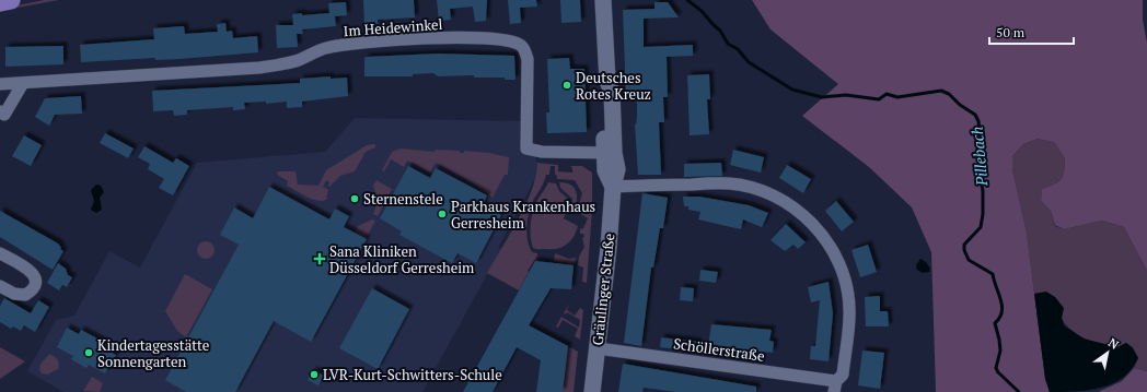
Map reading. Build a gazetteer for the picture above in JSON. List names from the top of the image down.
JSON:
{
  "streets": {
    "main road": ["Gräulinger Straße"],
    "street": ["Im Heidewinkel", "Schöllerstraße"]
  },
  "crossings": [
    ["Im Heidewinkel", "Gräulinger Straße"],
    ["Gräulinger Straße", "Schöllerstraße"]
  ],
  "water": ["Pillebach"],
  "places": {
    "other": [
      "Deutsches Rotes Kreuz",
      "Sternenstele",
      "Parkhaus Krankenhaus Gerresheim",
      "Kindertagesstätte Sonnengarten",
      "LVR-Kurt-Schwitters-Schule"
    ],
    "health": ["Sana Kliniken Düsseldorf Gerresheim"]
  },
  "scale_bar": "50 m",
  "north": "top right"
}
